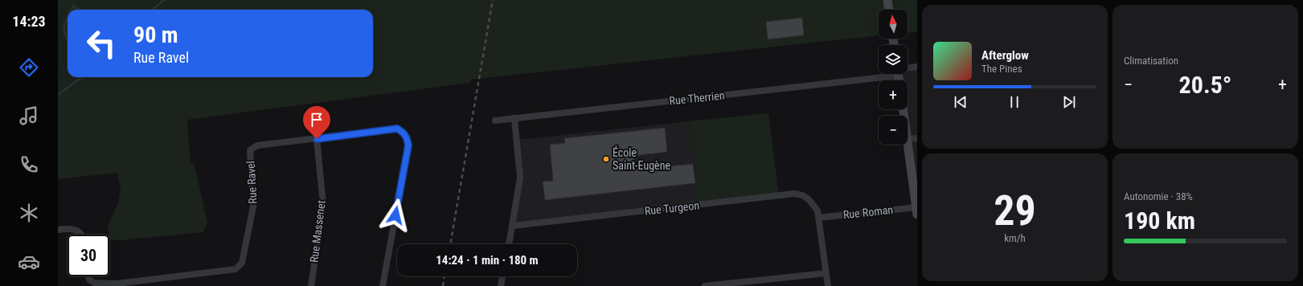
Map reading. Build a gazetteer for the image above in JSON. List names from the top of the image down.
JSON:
{
  "streets": {
    "street": [
      "Rue Therrien",
      "Rue Ravel",
      "Rue Turgeon",
      "Rue Roman",
      "Rue Massenet"
    ]
  },
  "crossings": [
    ["Rue Ravel", "Rue Massenet"],
    ["Rue Turgeon", "Rue Roman"]
  ],
  "places": ["École Saint-Eugène"],
  "north": "top",
  "page": {
    "tabs": "14:23",
    "tile": [
      "Climatisation",
      ["29", "km/h"],
      ["Autonomie · 38%", "190 km"]
    ],
    "map_buttons": ["+", "−"],
    "turn": ["90 m", "Rue Ravel"],
    "song": ["Afterglow", "The Pines"],
    "heat": ["−", "20.5°", "+"],
    "limit": "30",
    "trip": "14:24 · 1 min · 180 m"
  }
}
